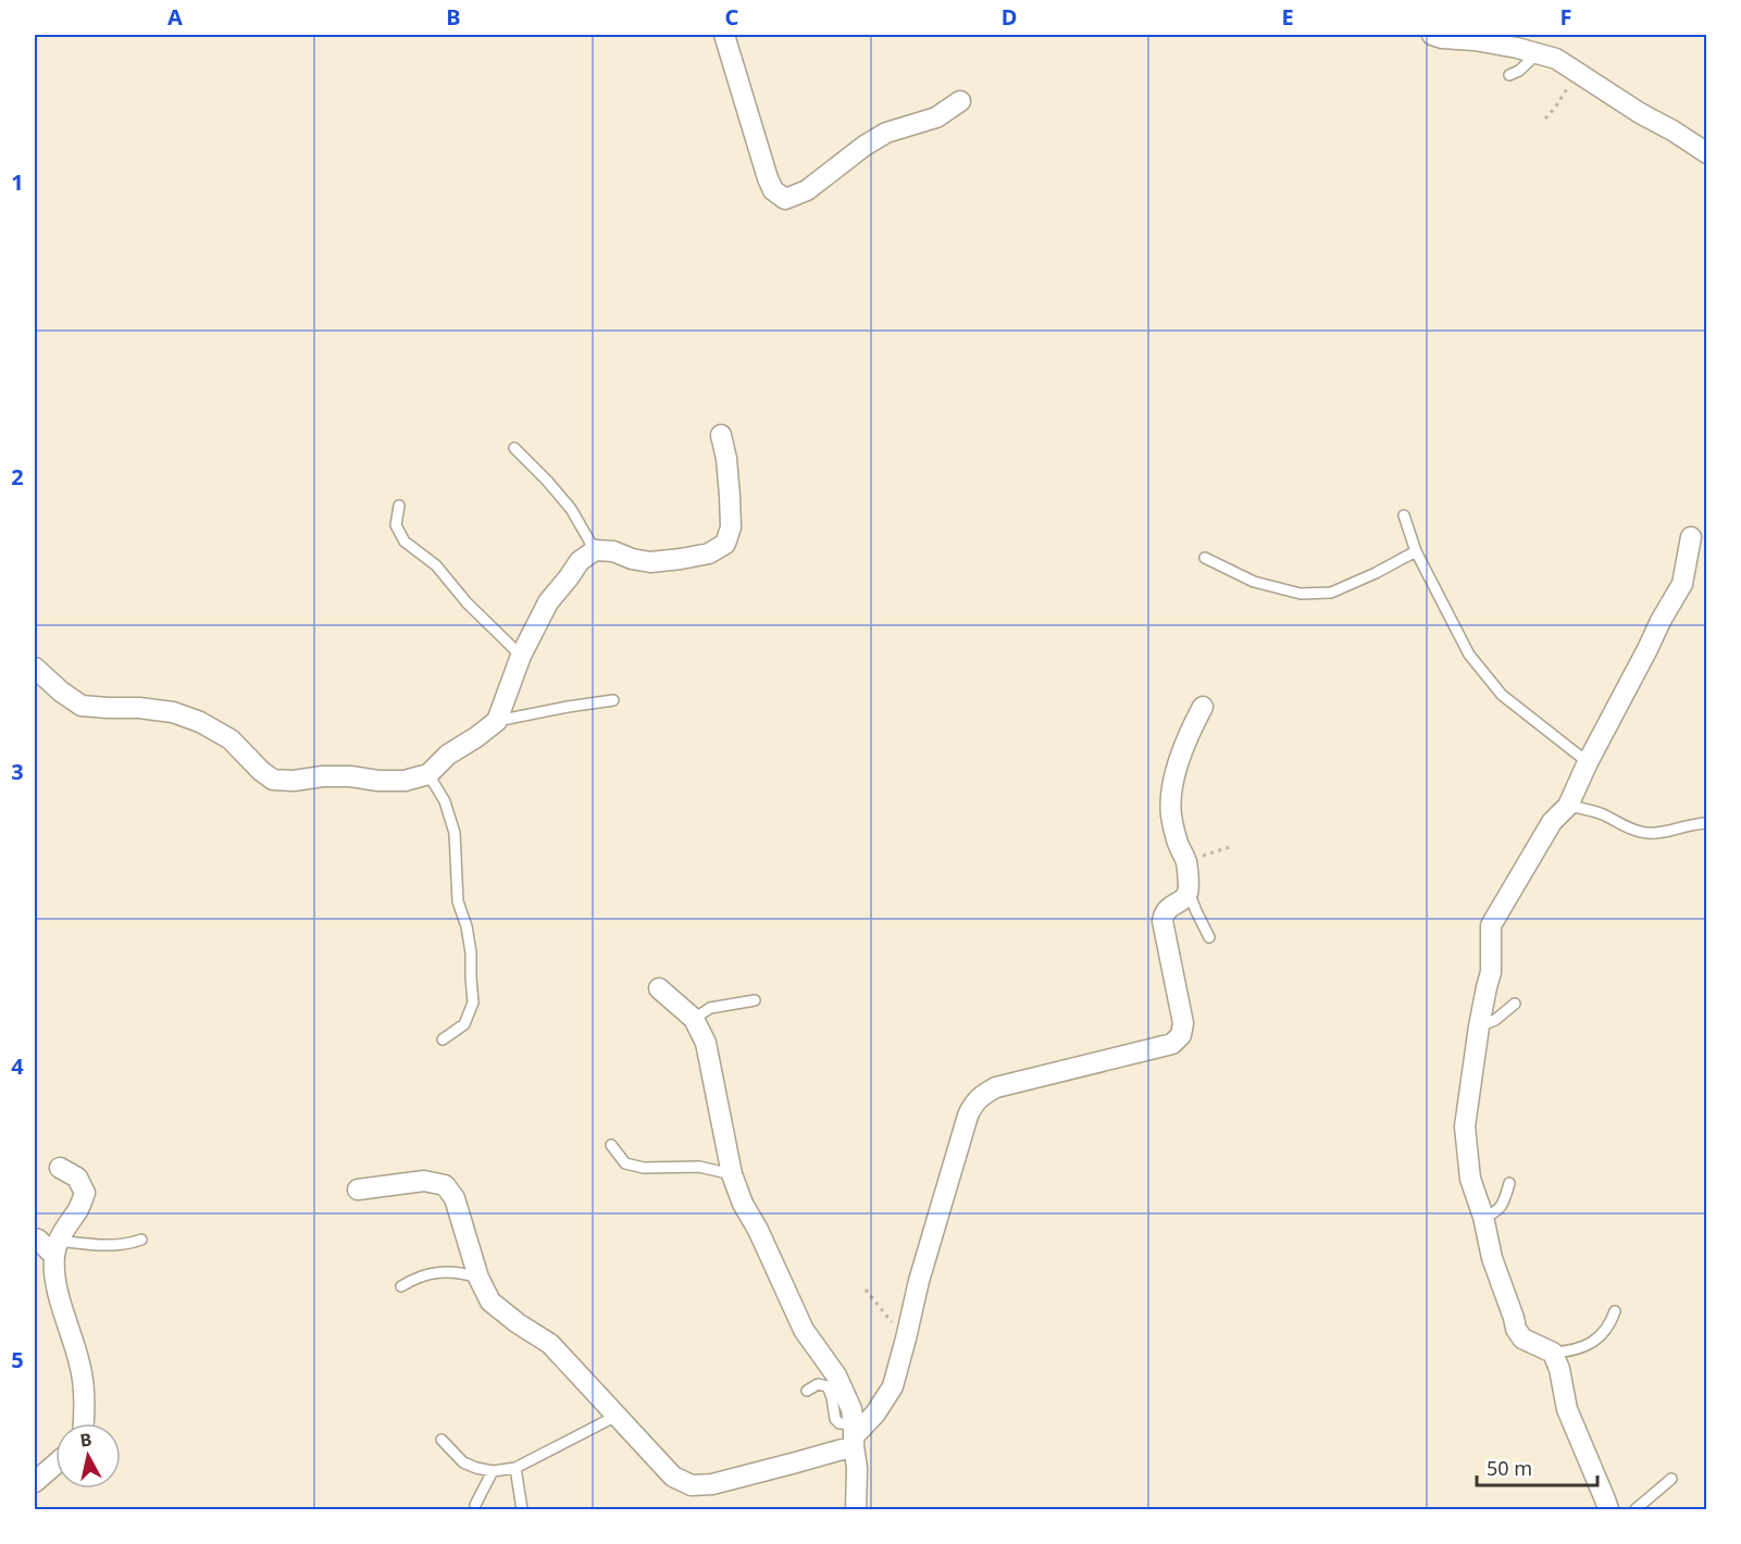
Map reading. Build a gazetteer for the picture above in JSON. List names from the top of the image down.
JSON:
{
  "scale_bar": "50 m",
  "north": "top",
  "grid": {
    "columns": [
      "A",
      "B",
      "C",
      "D",
      "E",
      "F"
    ],
    "rows": [
      "1",
      "2",
      "3",
      "4",
      "5"
    ]
  }
}
